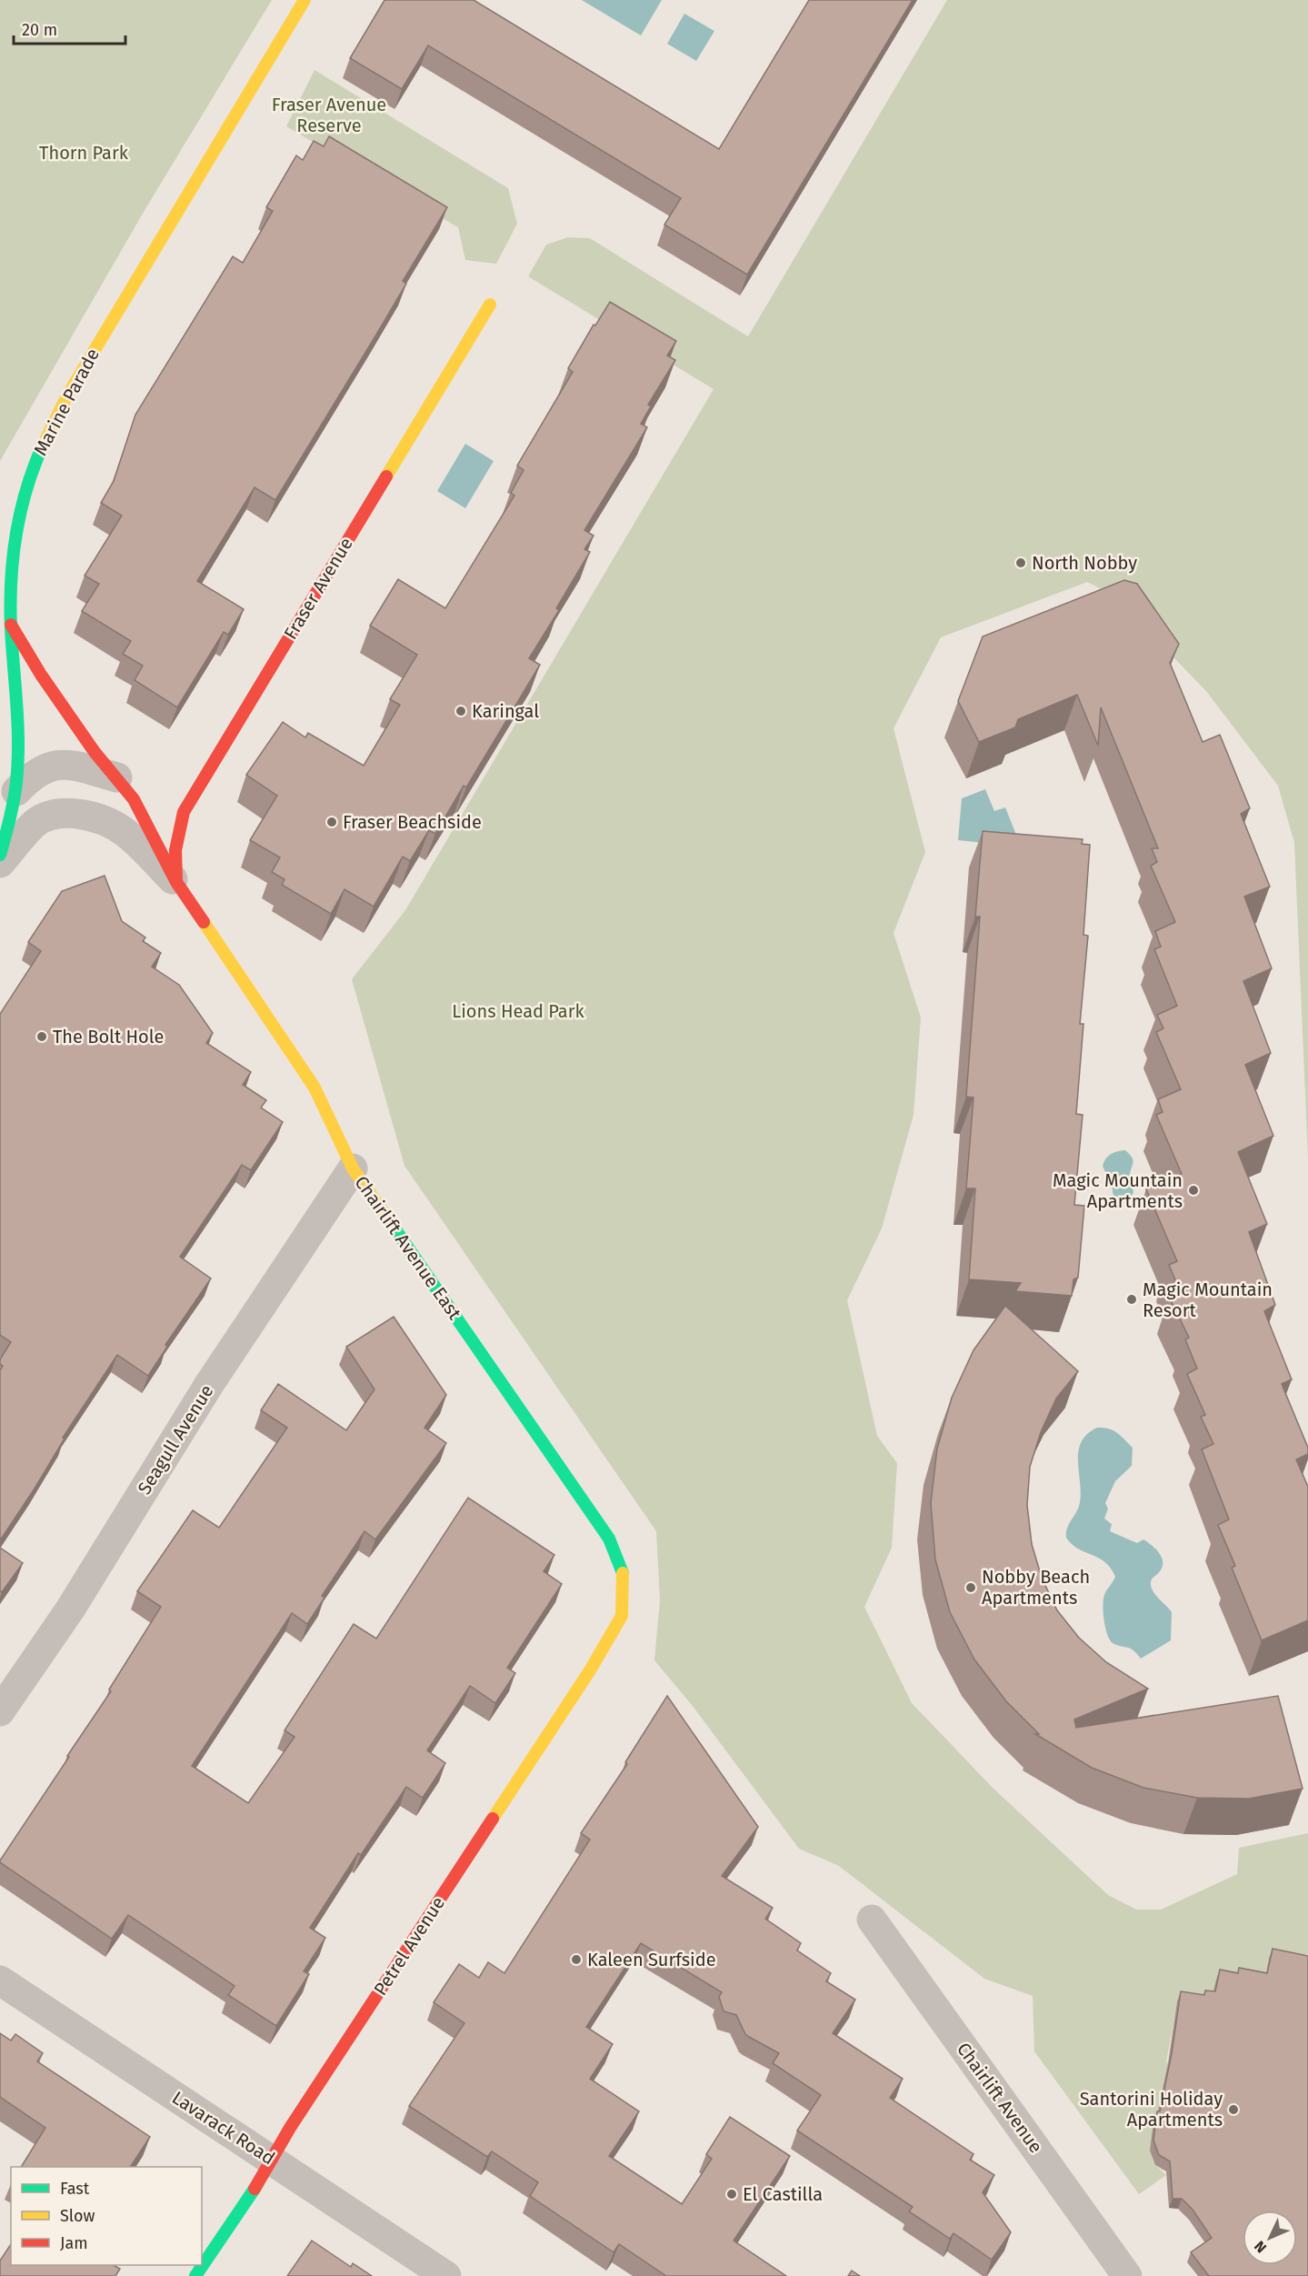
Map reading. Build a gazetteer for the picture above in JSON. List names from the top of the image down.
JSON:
{
  "streets": {
    "street": [
      "Marine Parade",
      "Fraser Avenue",
      "Chairlift Avenue East",
      "Seagull Avenue",
      "Petrel Avenue",
      "Chairlift Avenue",
      "Lavarack Road"
    ]
  },
  "crossings": [
    ["Marine Parade", "Chairlift Avenue East"],
    ["Fraser Avenue", "Chairlift Avenue East"],
    ["Chairlift Avenue East", "Seagull Avenue"],
    ["Chairlift Avenue East", "Petrel Avenue"],
    ["Petrel Avenue", "Lavarack Road"]
  ],
  "parks": ["Fraser Avenue Reserve", "Thorn Park", "Lions Head Park"],
  "places": [
    "North Nobby",
    "Karingal",
    "Fraser Beachside",
    "The Bolt Hole",
    "Magic Mountain Apartments",
    "Magic Mountain Resort",
    "Nobby Beach Apartments",
    "Kaleen Surfside",
    "Santorini Holiday Apartments",
    "El Castilla"
  ],
  "legend": ["Fast", "Slow", "Jam"],
  "scale_bar": "20 m",
  "north": "bottom left"
}
